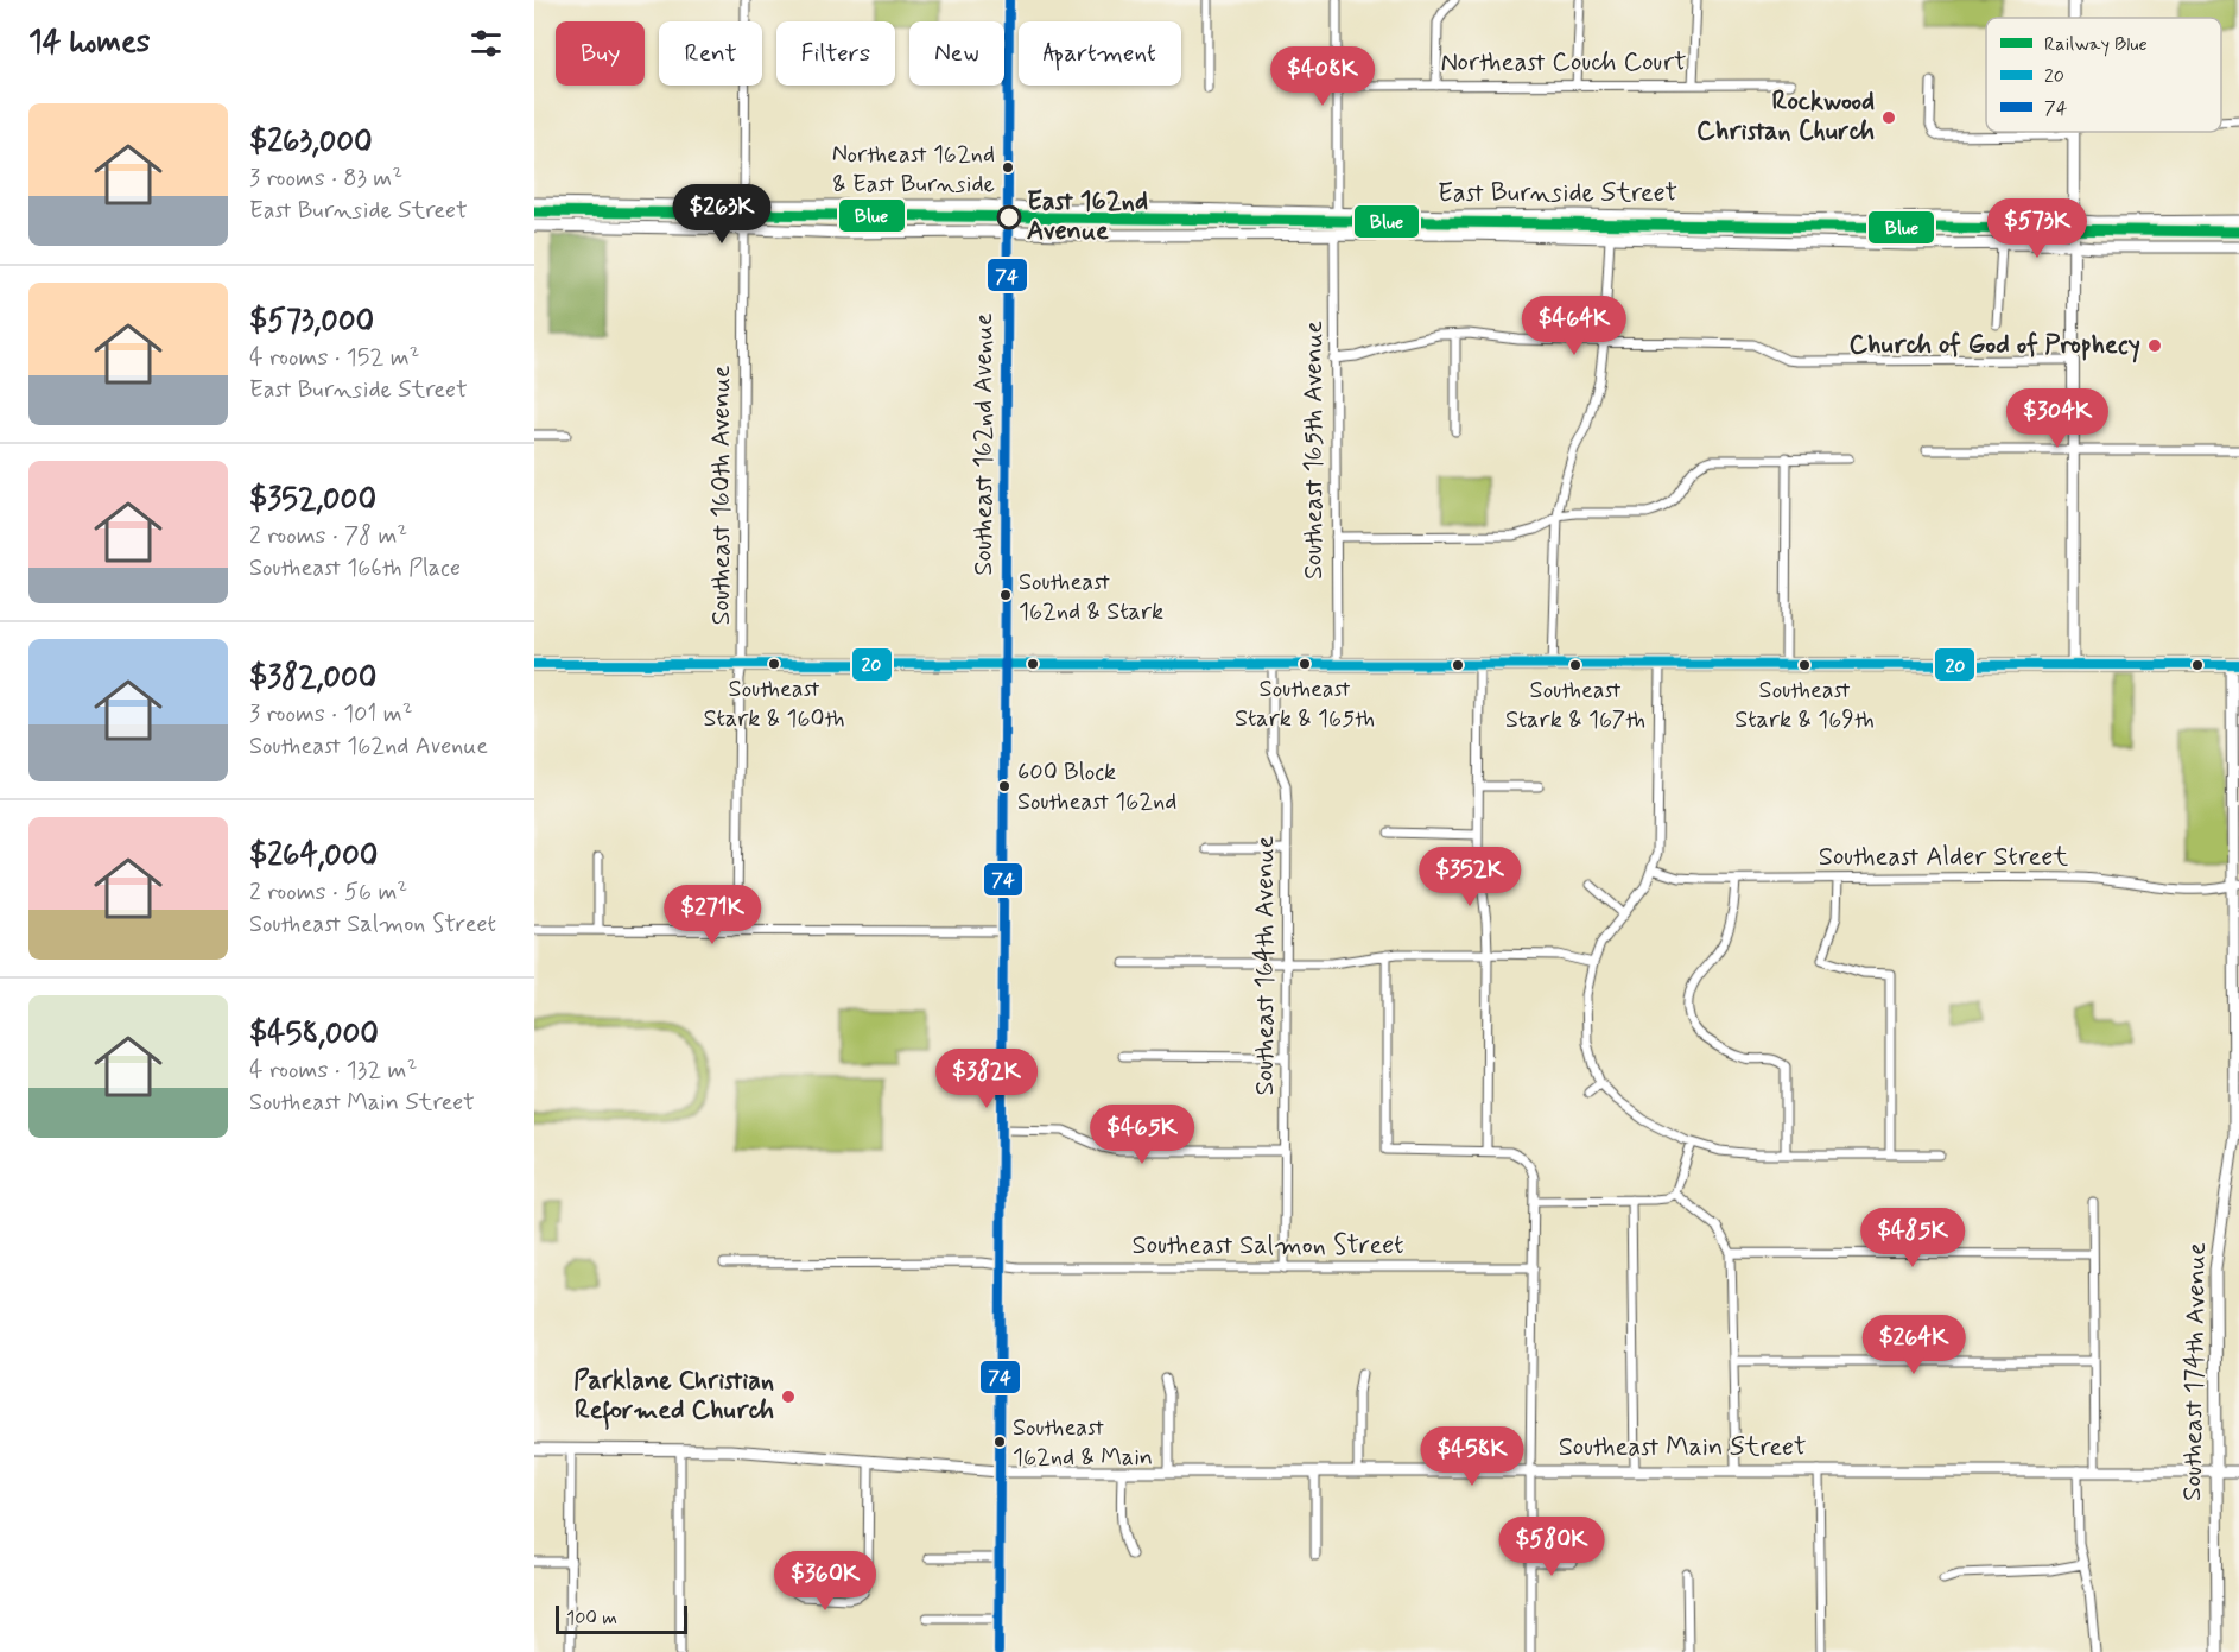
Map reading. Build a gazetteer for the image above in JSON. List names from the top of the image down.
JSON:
{
  "streets": {
    "street": [
      "Northeast Couch Court",
      "East Burnside Street",
      "Southeast 162nd Avenue",
      "Southeast 165th Avenue",
      "Southeast 160th Avenue",
      "Southeast Alder Street",
      "Southeast 164th Avenue",
      "Southeast Salmon Street",
      "Southeast 174th Avenue",
      "Southeast Main Street"
    ]
  },
  "crossings": [
    ["East Burnside Street", "Southeast 162nd Avenue"],
    ["East Burnside Street", "Southeast 165th Avenue"],
    ["East Burnside Street", "Southeast 160th Avenue"],
    ["Southeast 162nd Avenue", "Southeast Salmon Street"],
    ["Southeast 162nd Avenue", "Southeast Main Street"],
    ["Southeast Alder Street", "Southeast 174th Avenue"],
    ["Southeast 164th Avenue", "Southeast Salmon Street"],
    ["Southeast 174th Avenue", "Southeast Main Street"]
  ],
  "places": [
    "Rockwood Christan Church",
    "Northeast 162nd & East Burnside",
    "East 162nd Avenue",
    "Church of God of Prophecy",
    "Southeast 162nd & Stark",
    "Southeast Stark & 160th",
    "Southeast Stark & 165th",
    "Southeast Stark & 167th",
    "Southeast Stark & 169th",
    "600 Block Southeast 162nd",
    "Parklane Christian Reformed Church",
    "Southeast 162nd & Main"
  ],
  "lines": ["transit line 74", "rail line Blue", "transit line 20"],
  "legend": ["Railway Blue", "20", "74"],
  "scale_bar": "100 m",
  "page": {
    "heading": "14 homes",
    "chip": [
      "Buy",
      "Rent",
      "Filters",
      "New",
      "Apartment"
    ],
    "price": [
      "$408K",
      "$263K",
      "$573K",
      "$464K",
      "$304K",
      "$352K",
      "$271K",
      "$382K",
      "$465K",
      "$485K",
      "$264K",
      "$458K",
      "$580K",
      "$360K"
    ],
    "list": [
      {
        "name": "$263,000",
        "note": "3 rooms · 83 m² · East Burnside Street"
      },
      {
        "name": "$573,000",
        "note": "4 rooms · 152 m² · East Burnside Street"
      },
      {
        "name": "$352,000",
        "note": "2 rooms · 78 m² · Southeast 166th Place"
      },
      {
        "name": "$382,000",
        "note": "3 rooms · 101 m² · Southeast 162nd Avenue"
      },
      {
        "name": "$264,000",
        "note": "2 rooms · 56 m² · Southeast Salmon Street"
      },
      {
        "name": "$458,000",
        "note": "4 rooms · 132 m² · Southeast Main Street"
      }
    ],
    "scale": "100 m"
  }
}
